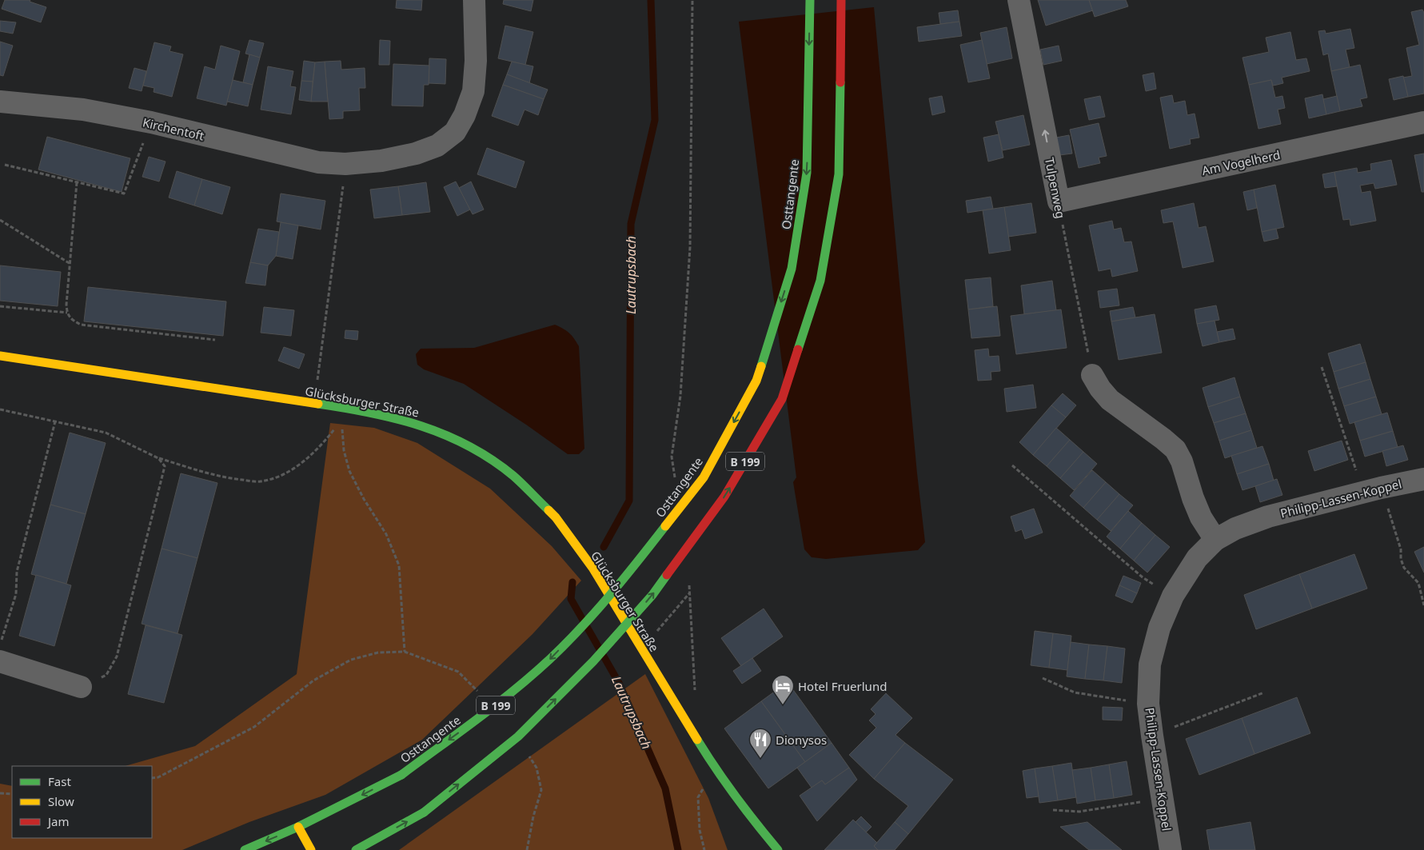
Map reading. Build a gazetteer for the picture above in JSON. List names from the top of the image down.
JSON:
{
  "streets": {
    "main road": ["Osttangente", "Glücksburger Straße", "B 199"],
    "street": [
      "Kirchentoft",
      "Am Vogelherd",
      "Tulpenweg",
      "Philipp-Lassen-Koppel"
    ]
  },
  "crossings": [
    ["Am Vogelherd", "Tulpenweg"],
    ["Osttangente", "B 199"]
  ],
  "one_way": ["Tulpenweg"],
  "water": ["Lautrupsbach"],
  "places": {
    "hotel": ["Hotel Fruerlund"],
    "restaurant": ["Dionysos"]
  },
  "legend": ["Fast", "Slow", "Jam"]
}
